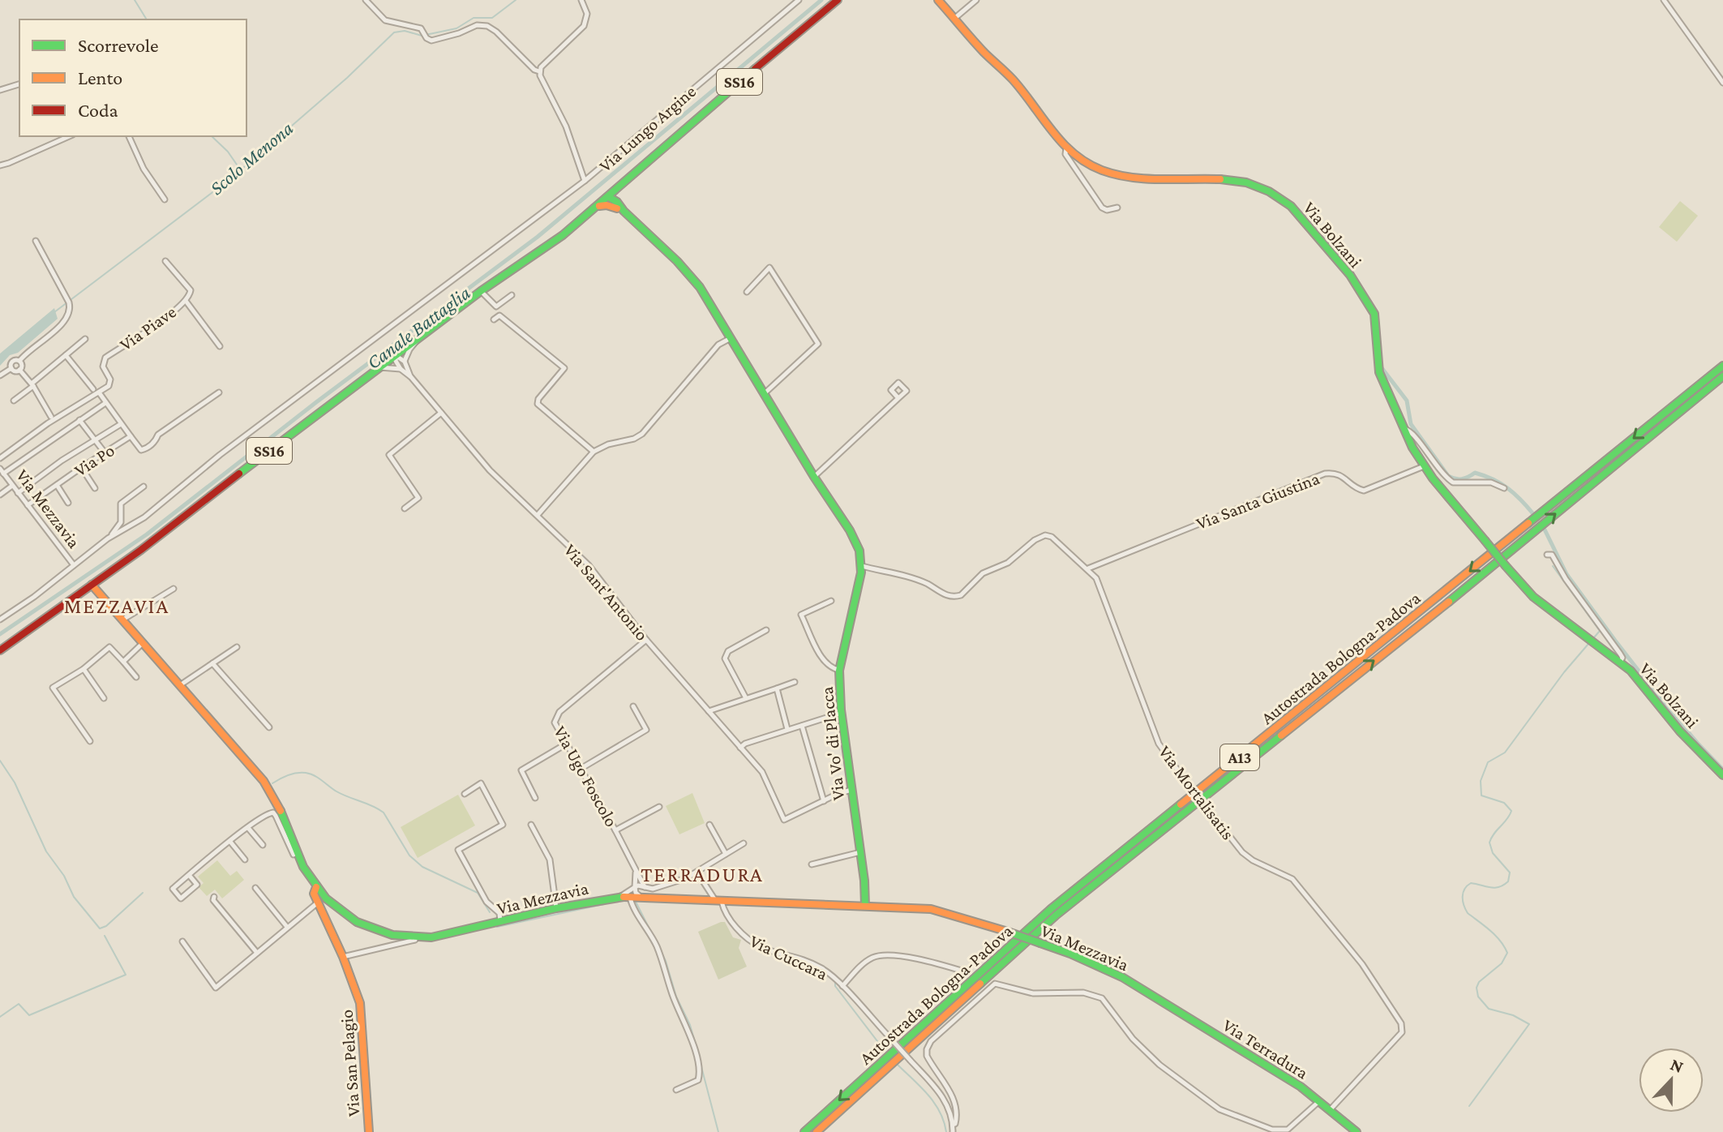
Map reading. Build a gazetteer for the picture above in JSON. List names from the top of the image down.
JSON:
{
  "streets": {
    "main road": [
      "SS16",
      "Via Bolzani",
      "Via Mezzavia",
      "Autostrada Bologna-Padova",
      "Via Vo' di Placca",
      "A13",
      "Via Terradura",
      "Via San Pelagio"
    ],
    "street": [
      "Via Lungo Argine",
      "Via Piave",
      "Via Po",
      "Via Santa Giustina",
      "Via Sant'Antonio",
      "Via Ugo Foscolo",
      "Via Mortalisatis",
      "Via Cuccara"
    ]
  },
  "crossings": [
    ["SS16", "Via Mezzavia"],
    ["SS16", "Via Vo' di Placca"],
    ["Via Lungo Argine", "Via Mezzavia"],
    ["Via Bolzani", "Via Santa Giustina"],
    ["Via Po", "Via Mezzavia"],
    ["Via Santa Giustina", "Via Mortalisatis"],
    ["Via Mezzavia", "Via Vo' di Placca"],
    ["Via Mezzavia", "Via Cuccara"],
    ["Via Mezzavia", "Via Terradura"],
    ["Via Mezzavia", "Via San Pelagio"],
    ["Via Sant'Antonio", "Via Ugo Foscolo"],
    ["Autostrada Bologna-Padova", "A13"],
    ["Via Vo' di Placca", "Via Mortalisatis"],
    ["Via Mortalisatis", "Via Terradura"]
  ],
  "districts": ["MEZZAVIA", "TERRADURA"],
  "water": ["Scolo Menona", "Canale Battaglia"],
  "legend": ["Scorrevole", "Lento", "Coda"],
  "north": "top"
}
